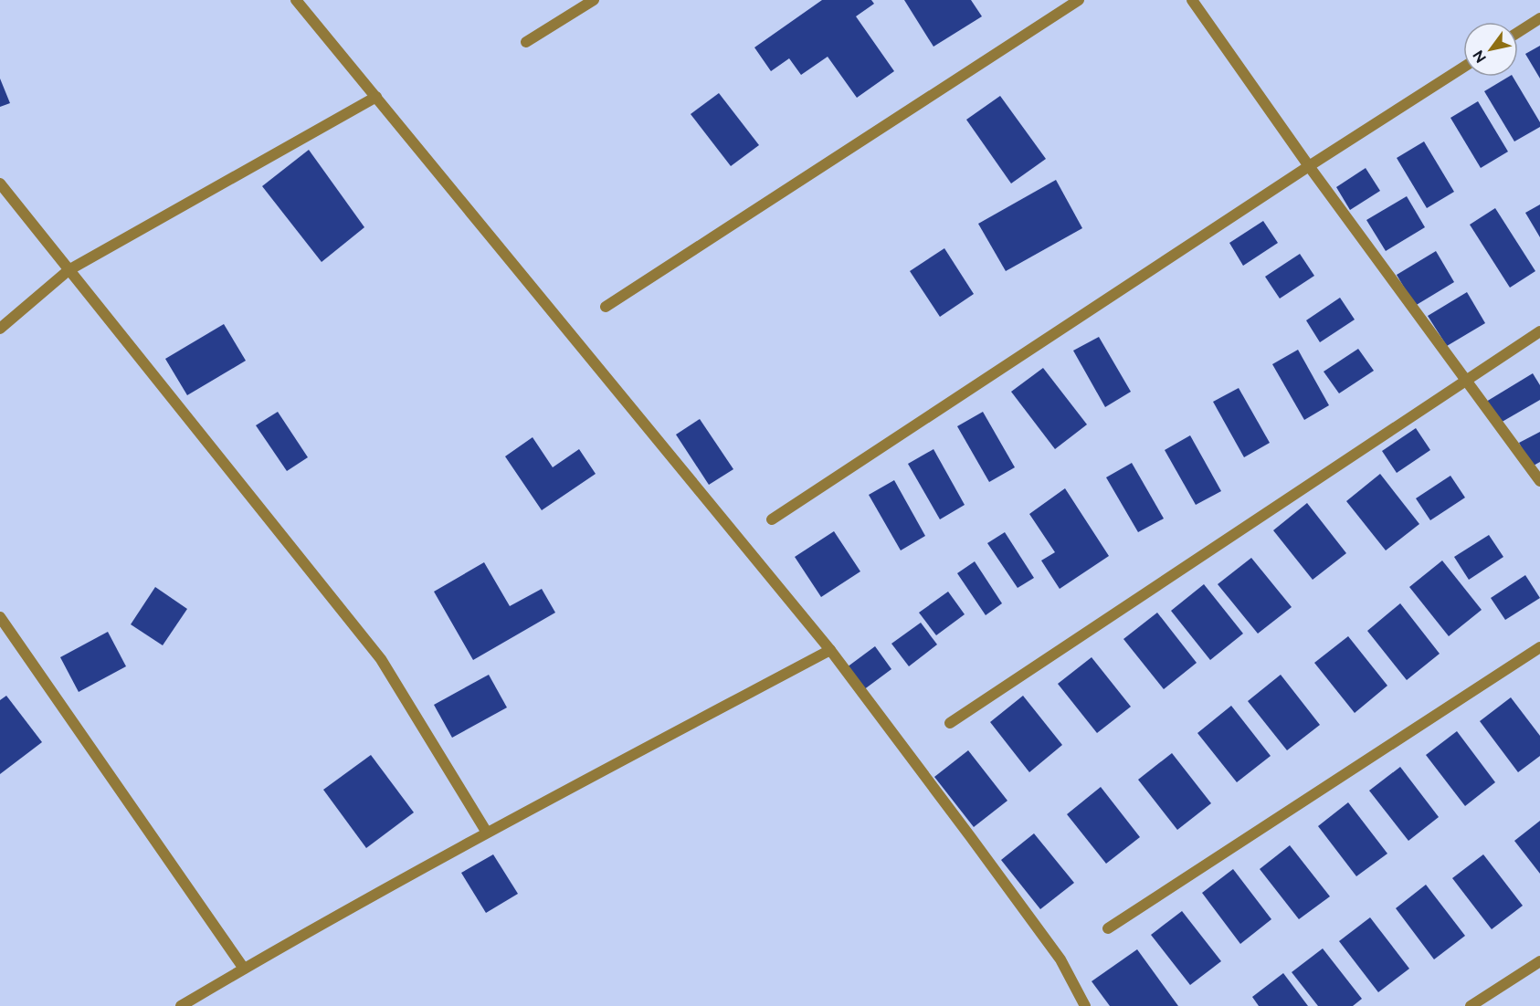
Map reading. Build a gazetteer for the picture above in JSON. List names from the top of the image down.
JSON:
{
  "north": "bottom left"
}
